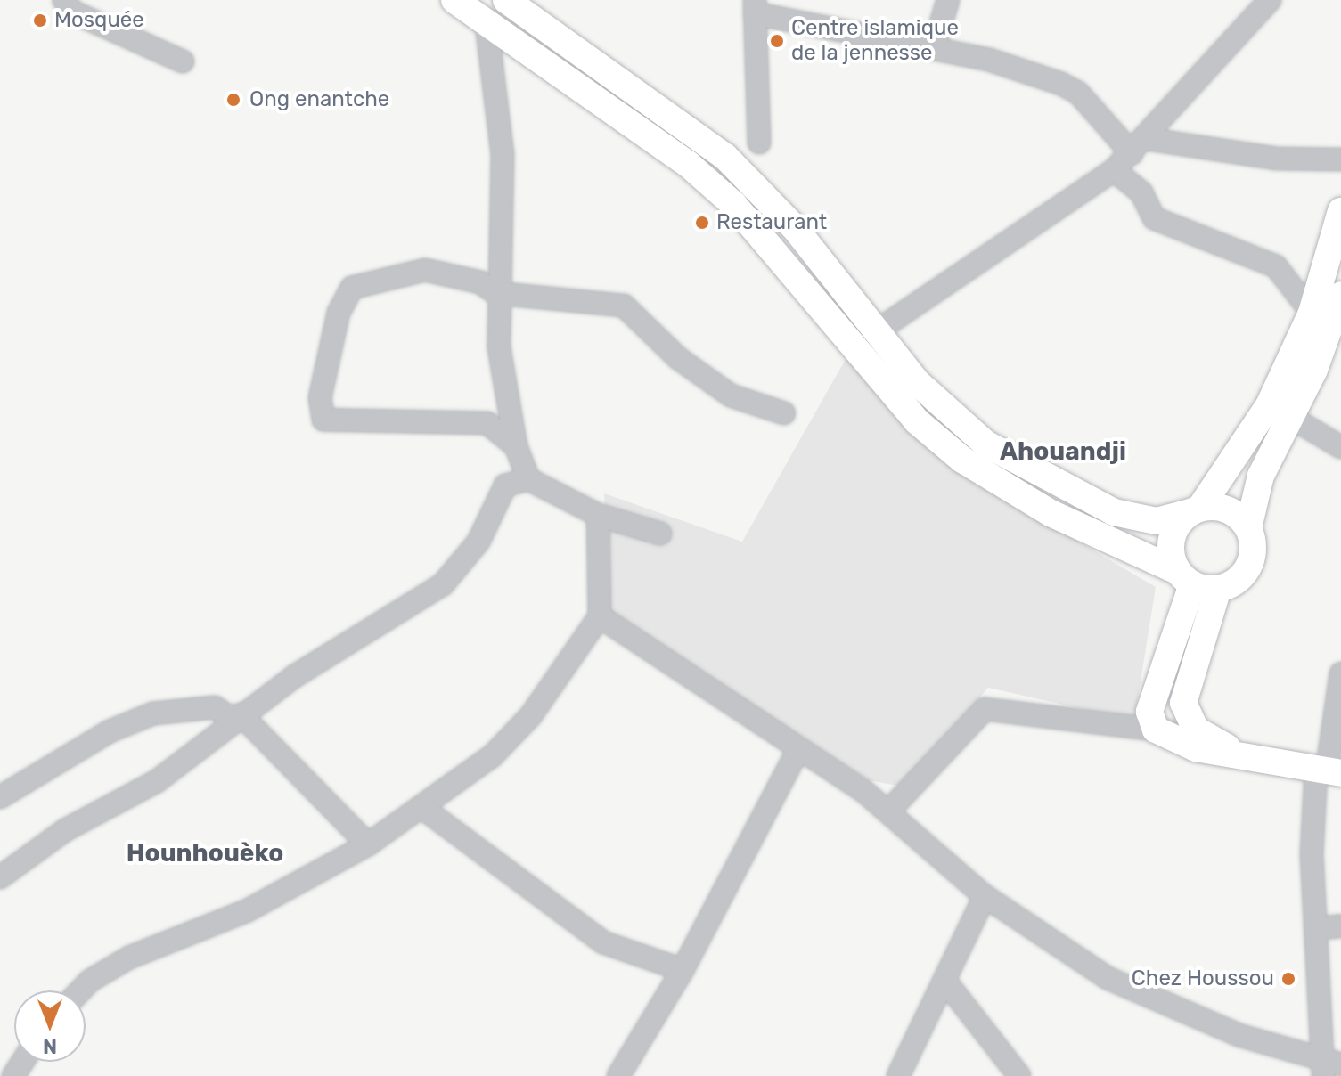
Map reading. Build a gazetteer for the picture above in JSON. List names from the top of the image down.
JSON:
{
  "districts": ["Ahouandji", "Hounhouèko"],
  "places": [
    "Mosquée",
    "Centre islamique de la jennesse",
    "Ong enantche",
    "Restaurant",
    "Chez Houssou"
  ],
  "north": "bottom"
}
